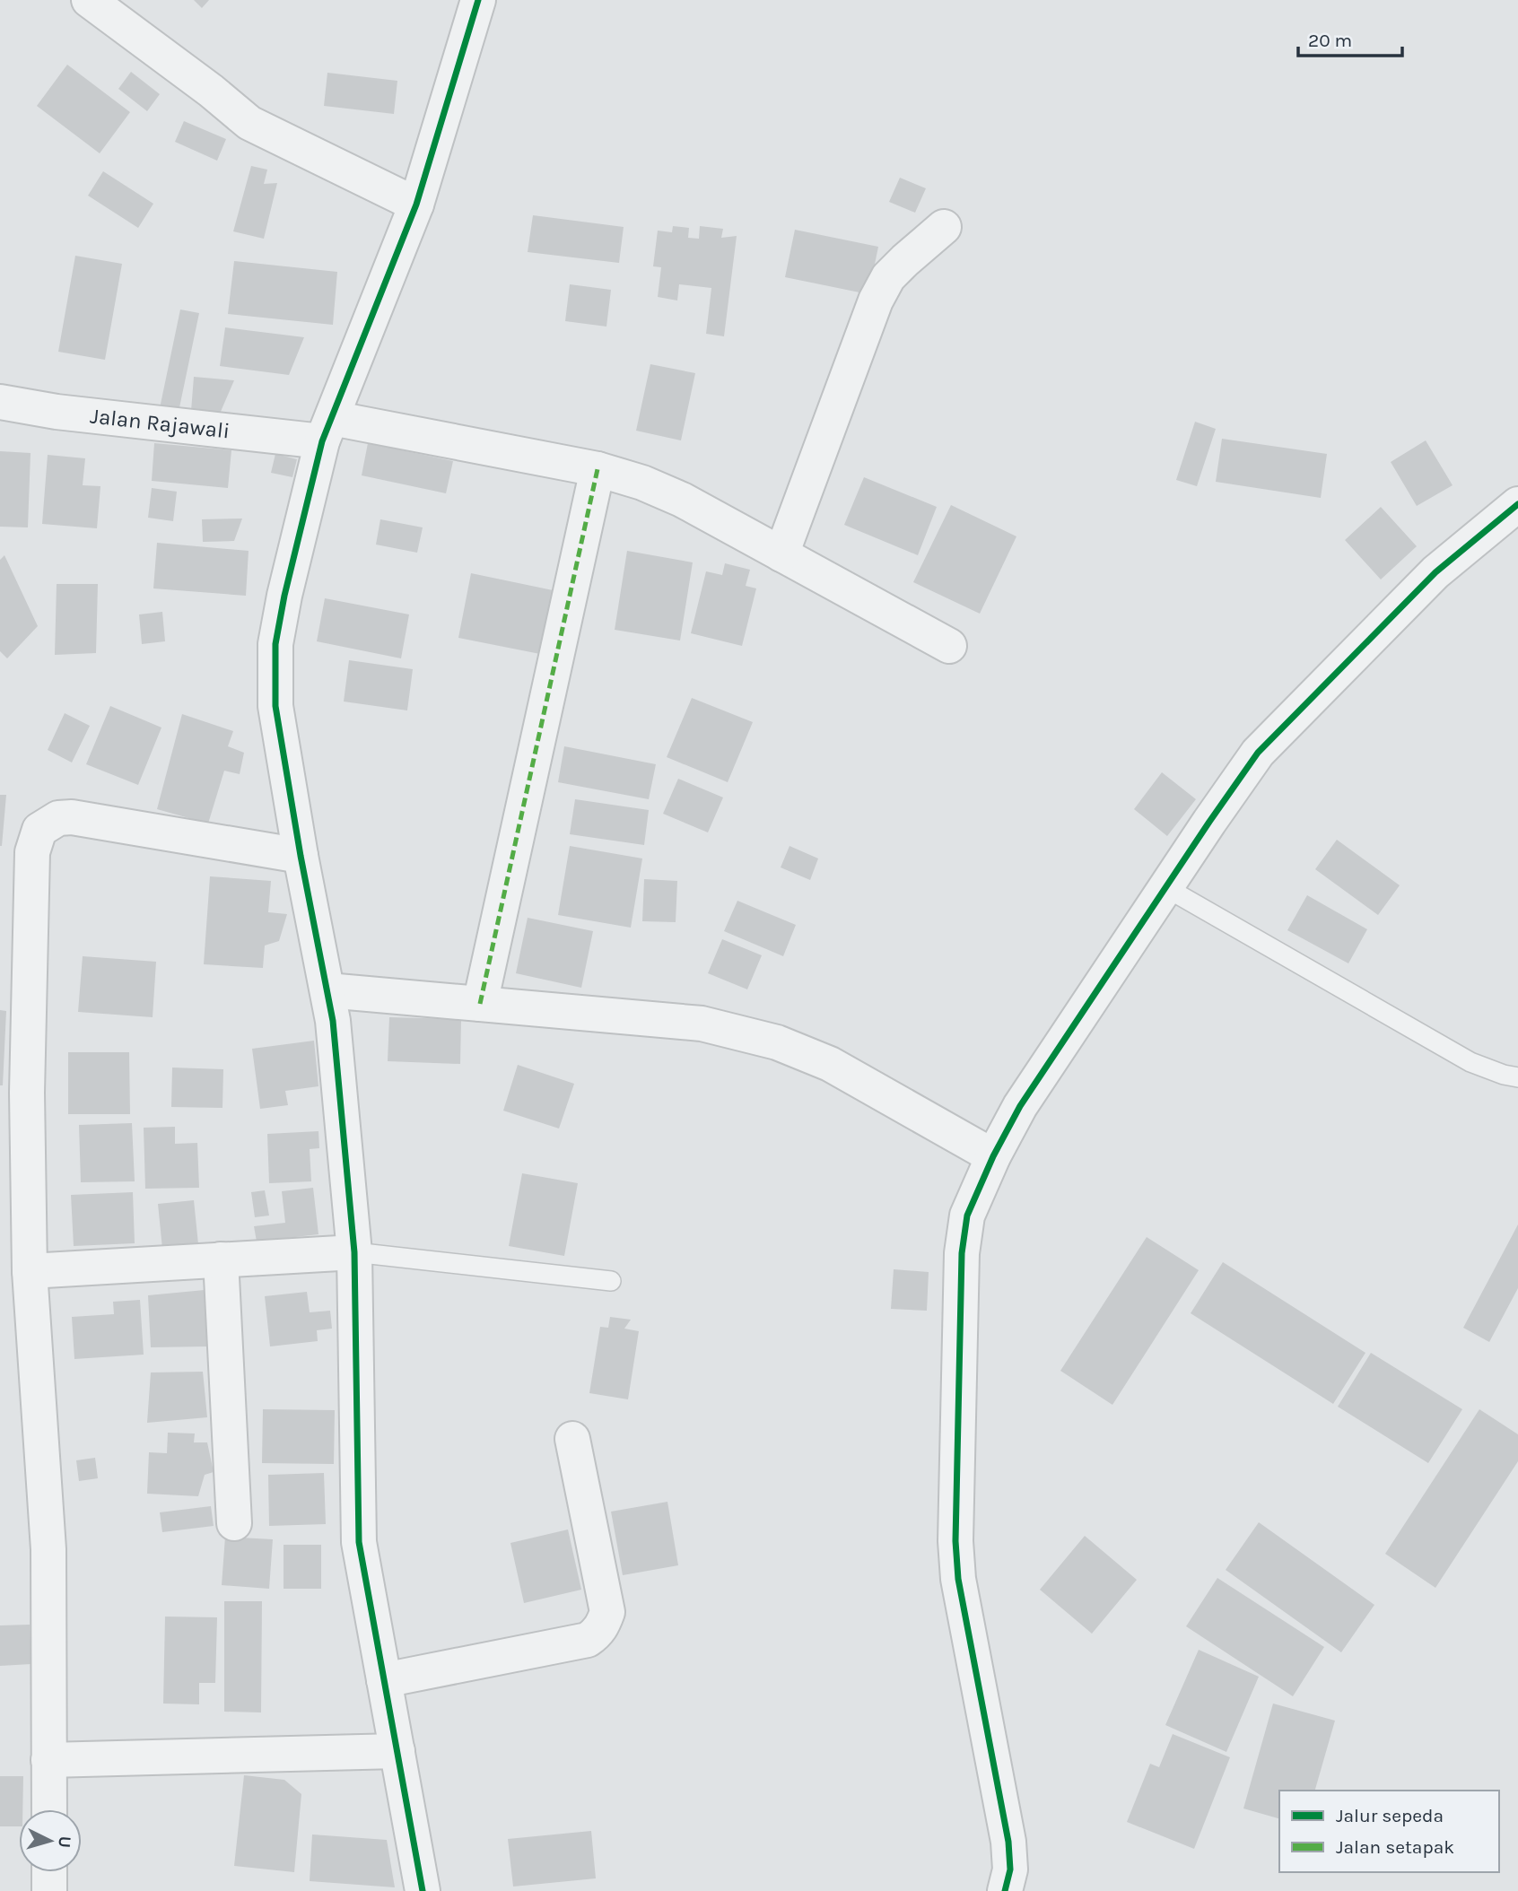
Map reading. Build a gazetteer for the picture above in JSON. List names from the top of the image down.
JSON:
{
  "streets": {
    "street": ["Jalan Rajawali"]
  },
  "legend": ["Jalur sepeda", "Jalan setapak"],
  "scale_bar": "20 m",
  "north": "right"
}
